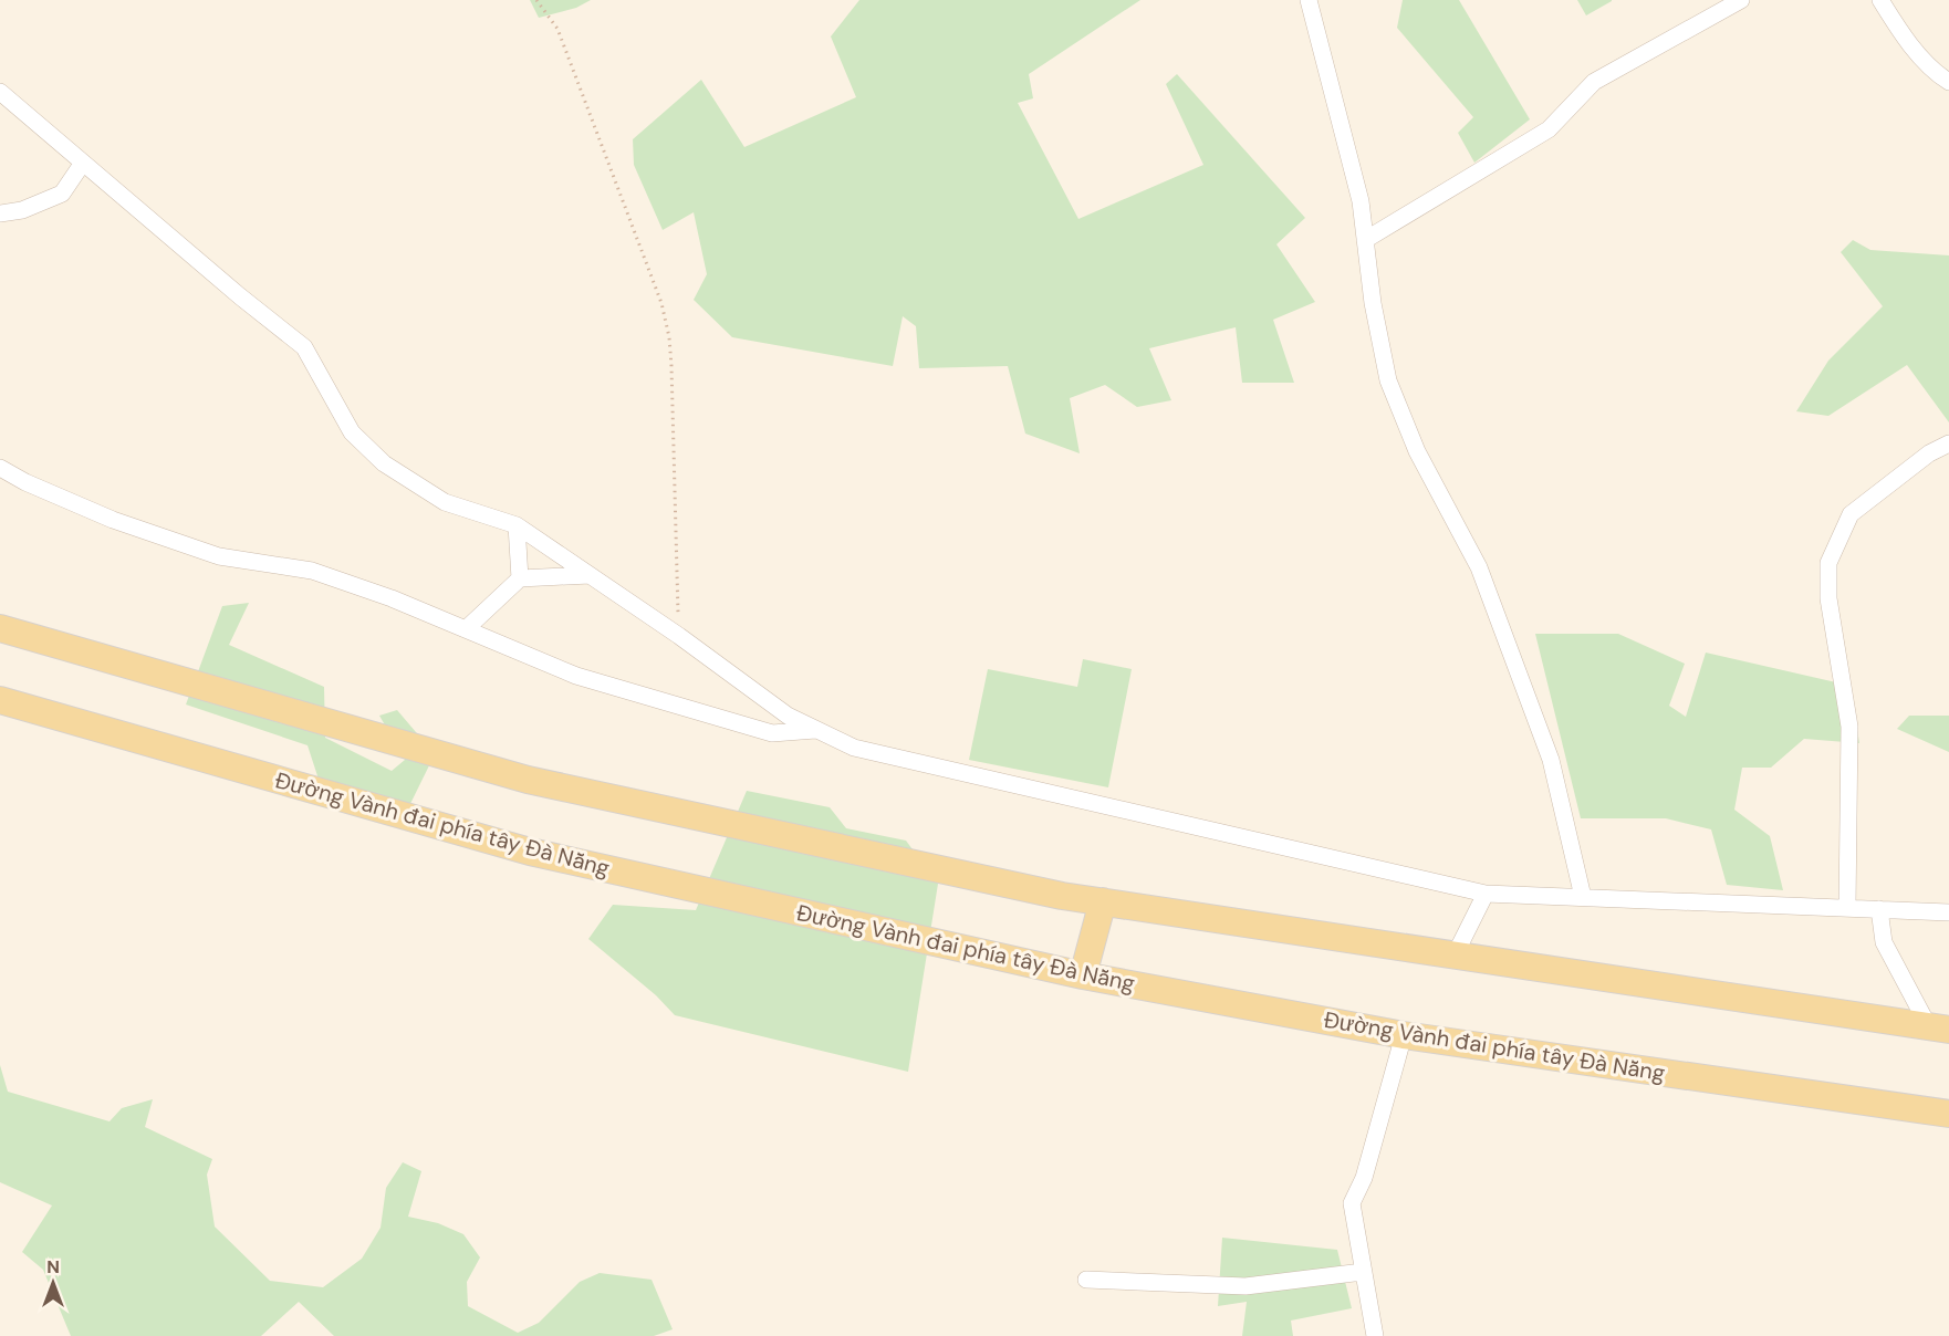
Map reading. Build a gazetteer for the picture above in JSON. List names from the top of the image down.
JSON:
{
  "streets": {
    "main road": ["Đường Vành đai phía tây Đà Nẵng"]
  },
  "north": "top"
}
